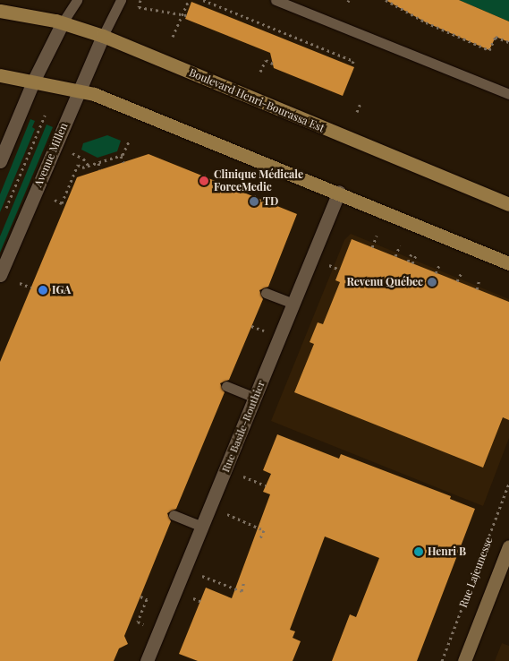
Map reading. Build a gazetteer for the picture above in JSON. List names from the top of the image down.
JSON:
{
  "streets": {
    "main road": ["Boulevard Henri-Bourassa Est", "Rue Lajeunesse"],
    "street": ["Avenue Millen", "Rue Basile-Routhier"]
  },
  "crossings": [
    ["Boulevard Henri-Bourassa Est", "Avenue Millen"]
  ],
  "places": [
    "Clinique Médicale ForceMedic",
    "TD",
    "Revenu Québec",
    "IGA",
    "Henri B"
  ]
}
